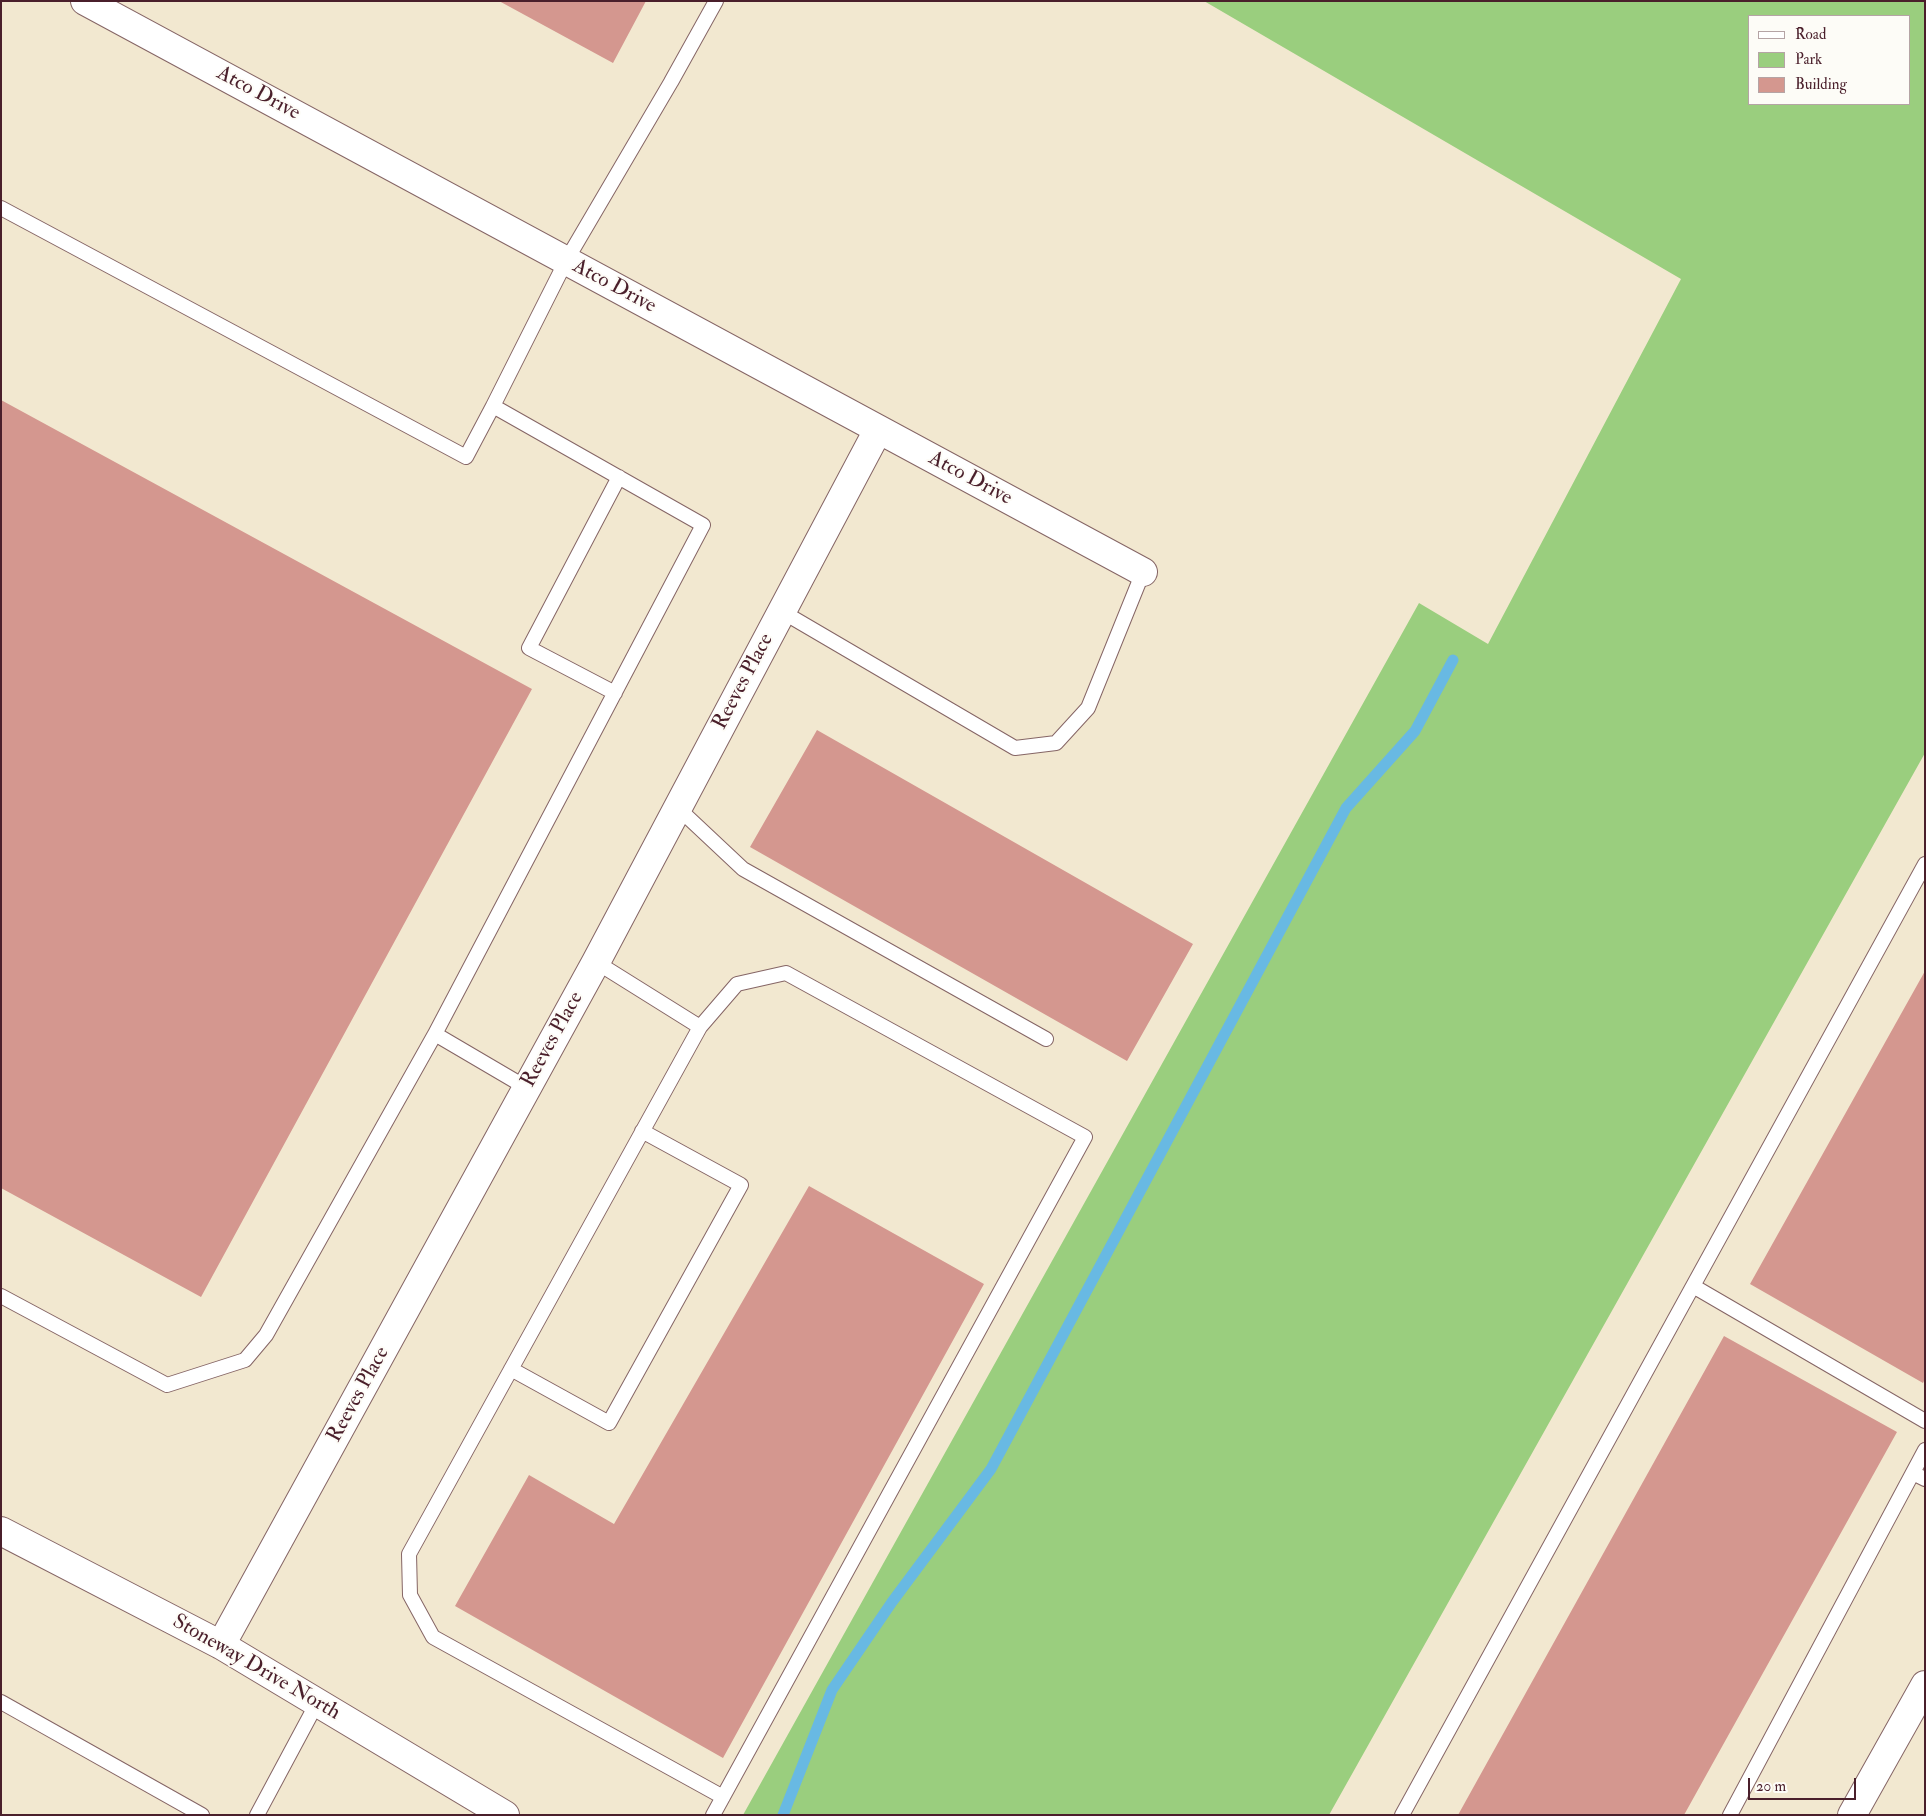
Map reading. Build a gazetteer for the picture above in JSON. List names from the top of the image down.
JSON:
{
  "streets": {
    "street": ["Atco Drive", "Reeves Place", "Stoneway Drive North"]
  },
  "crossings": [
    ["Atco Drive", "Reeves Place"],
    ["Reeves Place", "Stoneway Drive North"]
  ],
  "legend": ["Road", "Park", "Building"],
  "scale_bar": "20 m"
}
